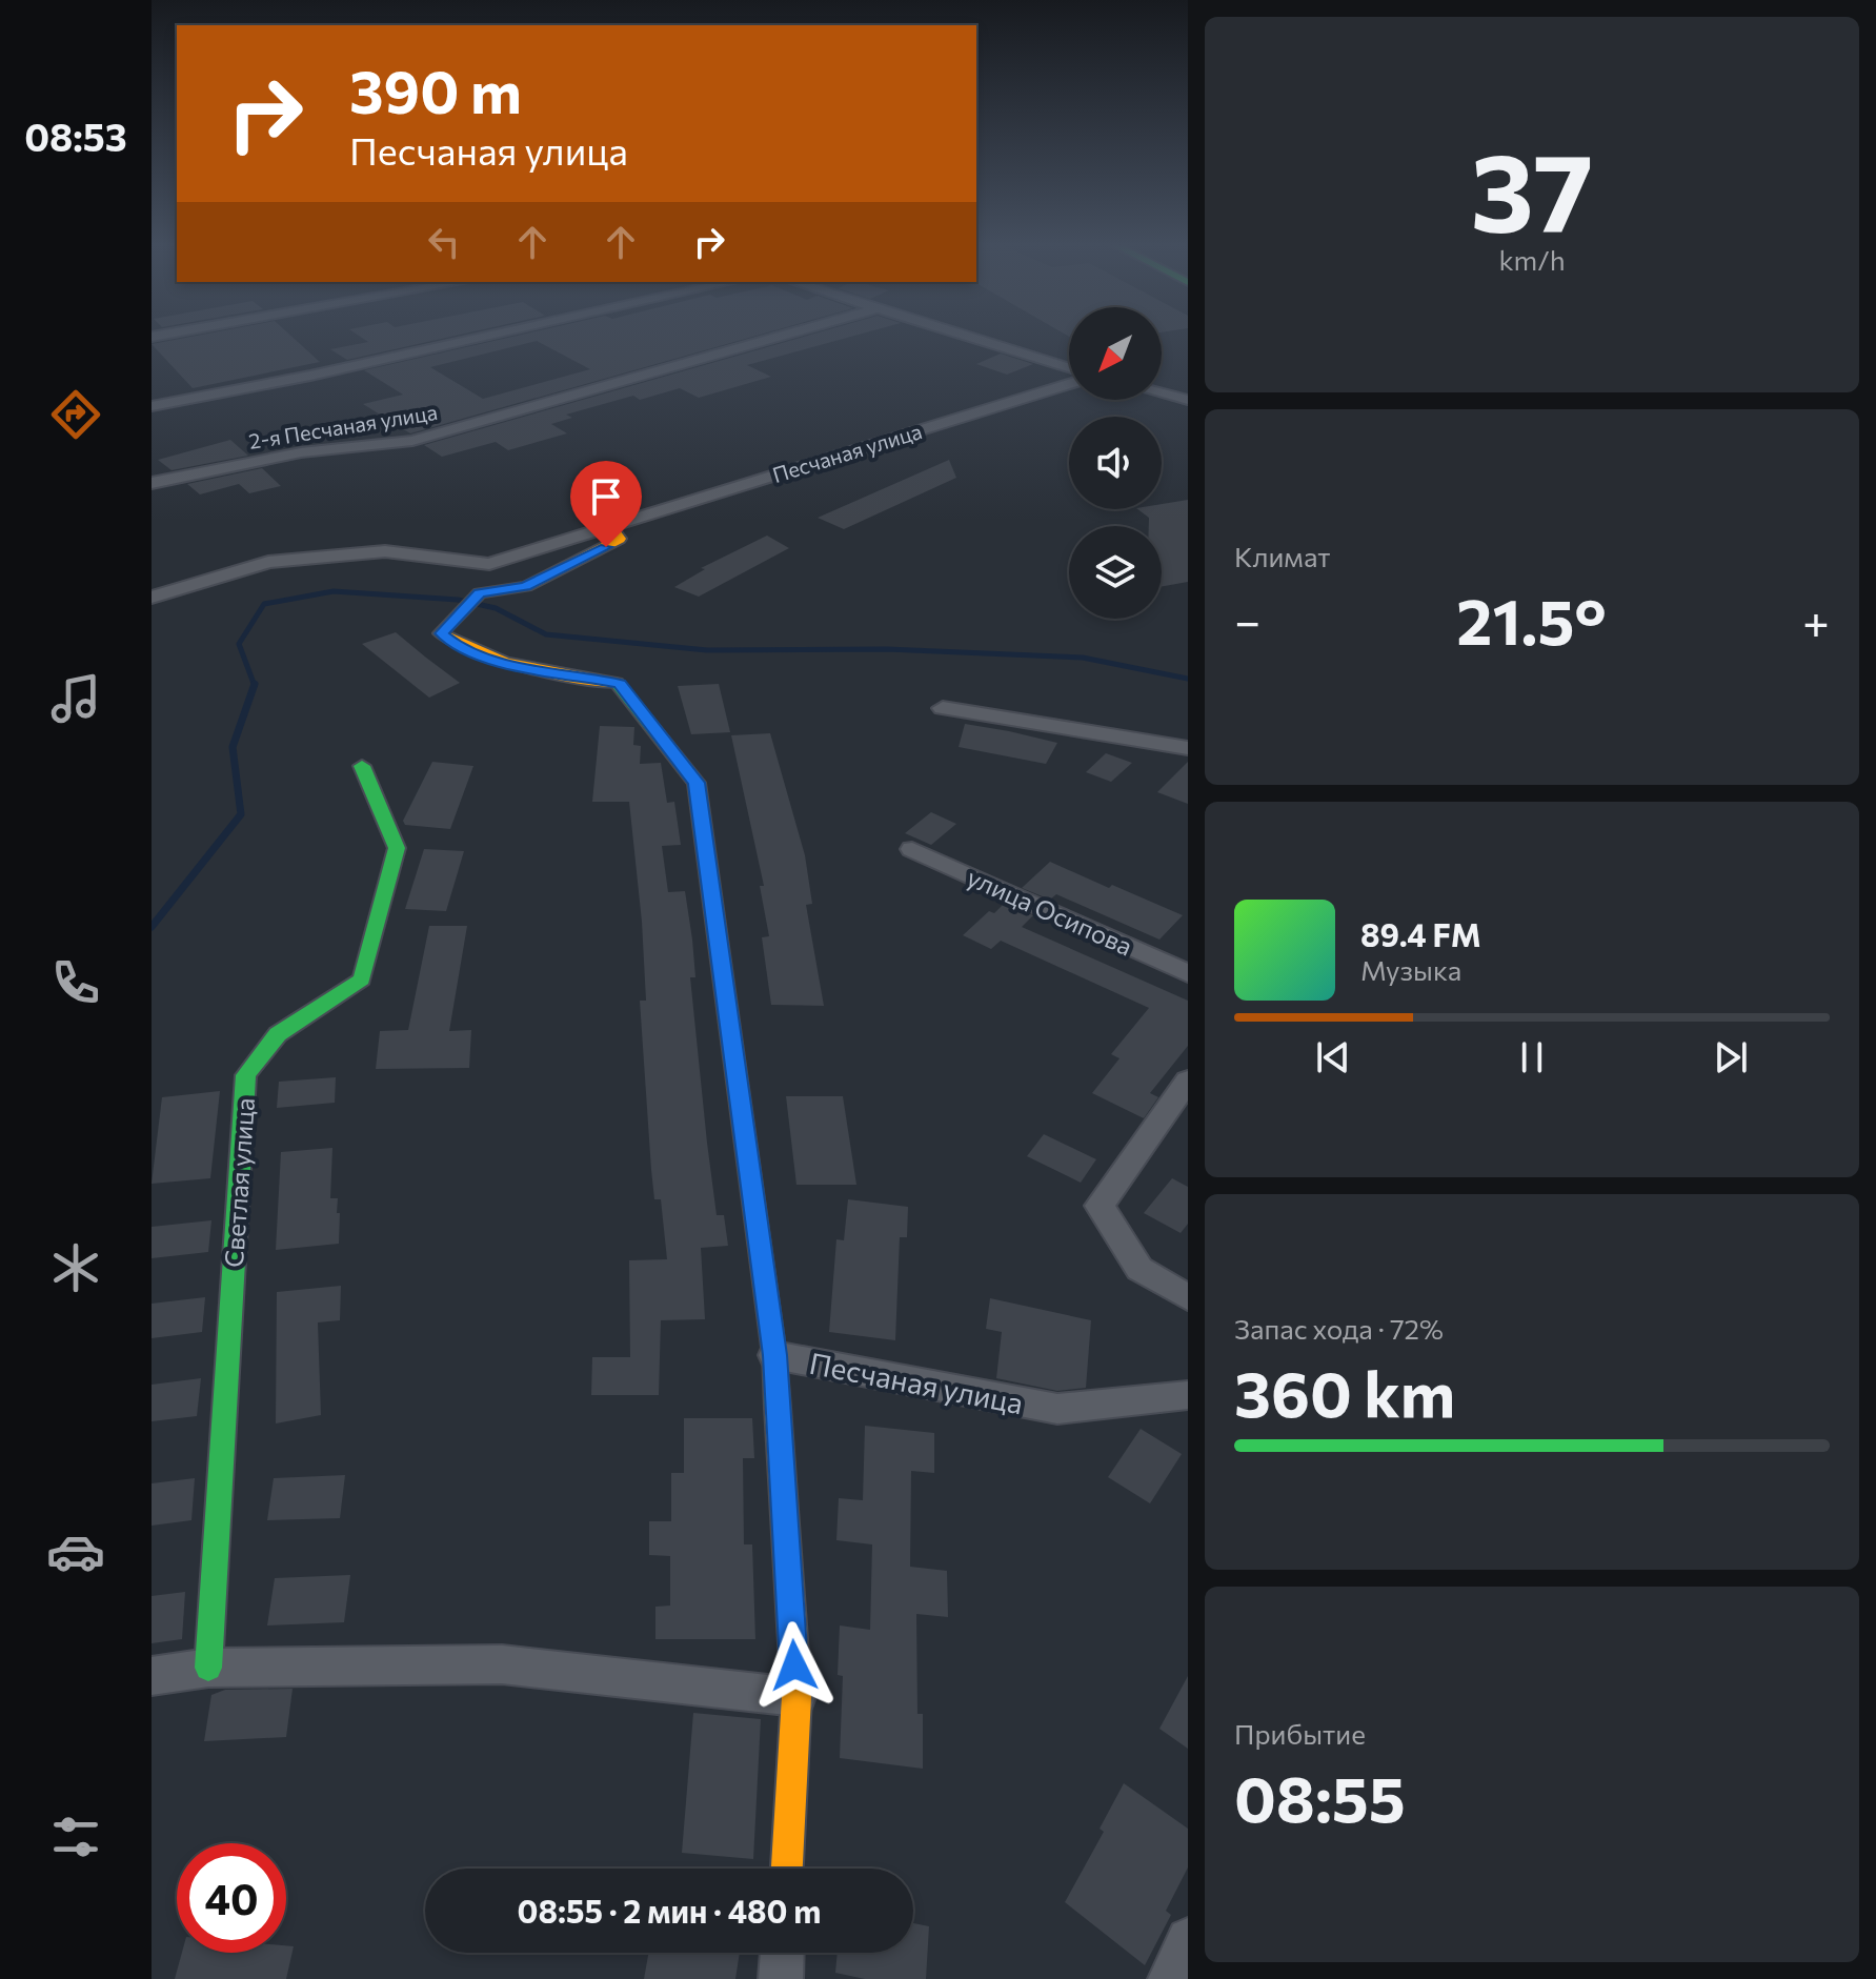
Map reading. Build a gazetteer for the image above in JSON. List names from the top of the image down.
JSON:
{
  "streets": {
    "street": [
      "2-я Песчаная улица",
      "Песчаная улица",
      "улица Осипова",
      "Светлая улица"
    ]
  },
  "north": "bottom left",
  "page": {
    "tabs": "08:53",
    "tile": [
      ["37", "km/h"],
      "Климат",
      ["Запас хода · 72%", "360 km"],
      ["Прибытие", "08:55"]
    ],
    "turn": ["390 m", "Песчаная улица"],
    "heat": ["−", "21.5°", "+"],
    "song": ["89.4 FM", "Музыка"],
    "limit": "40",
    "trip": "08:55 · 2 мин · 480 m"
  }
}
